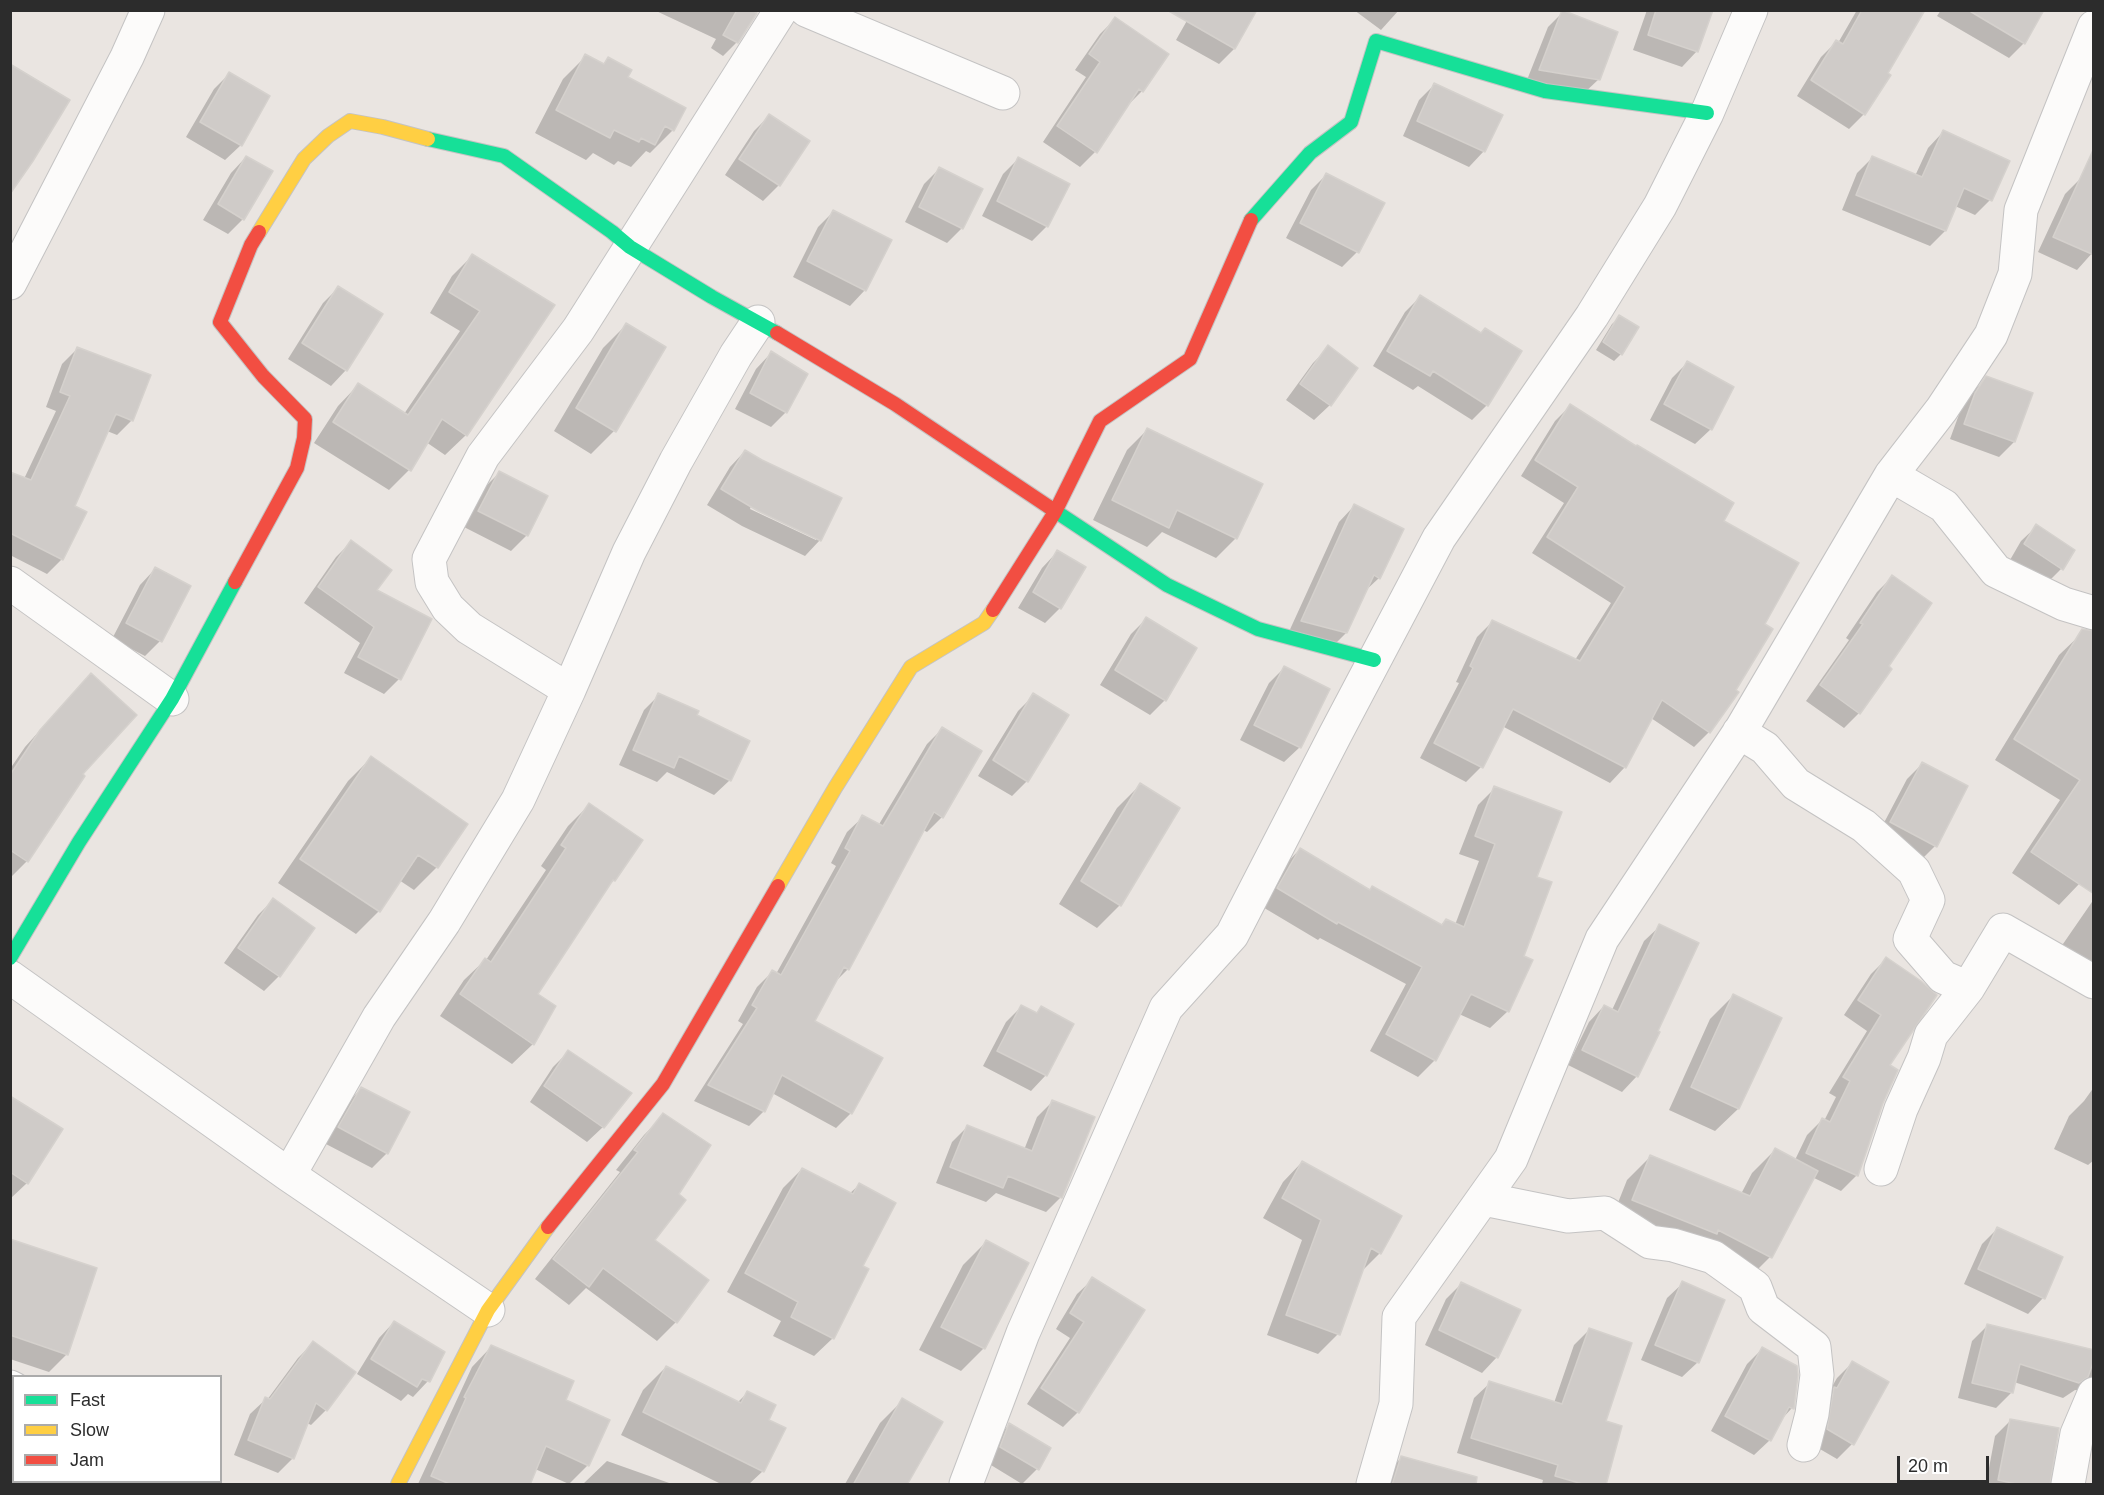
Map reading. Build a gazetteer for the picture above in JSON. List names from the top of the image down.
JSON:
{
  "legend": ["Fast", "Slow", "Jam"],
  "scale_bar": "20 m"
}
